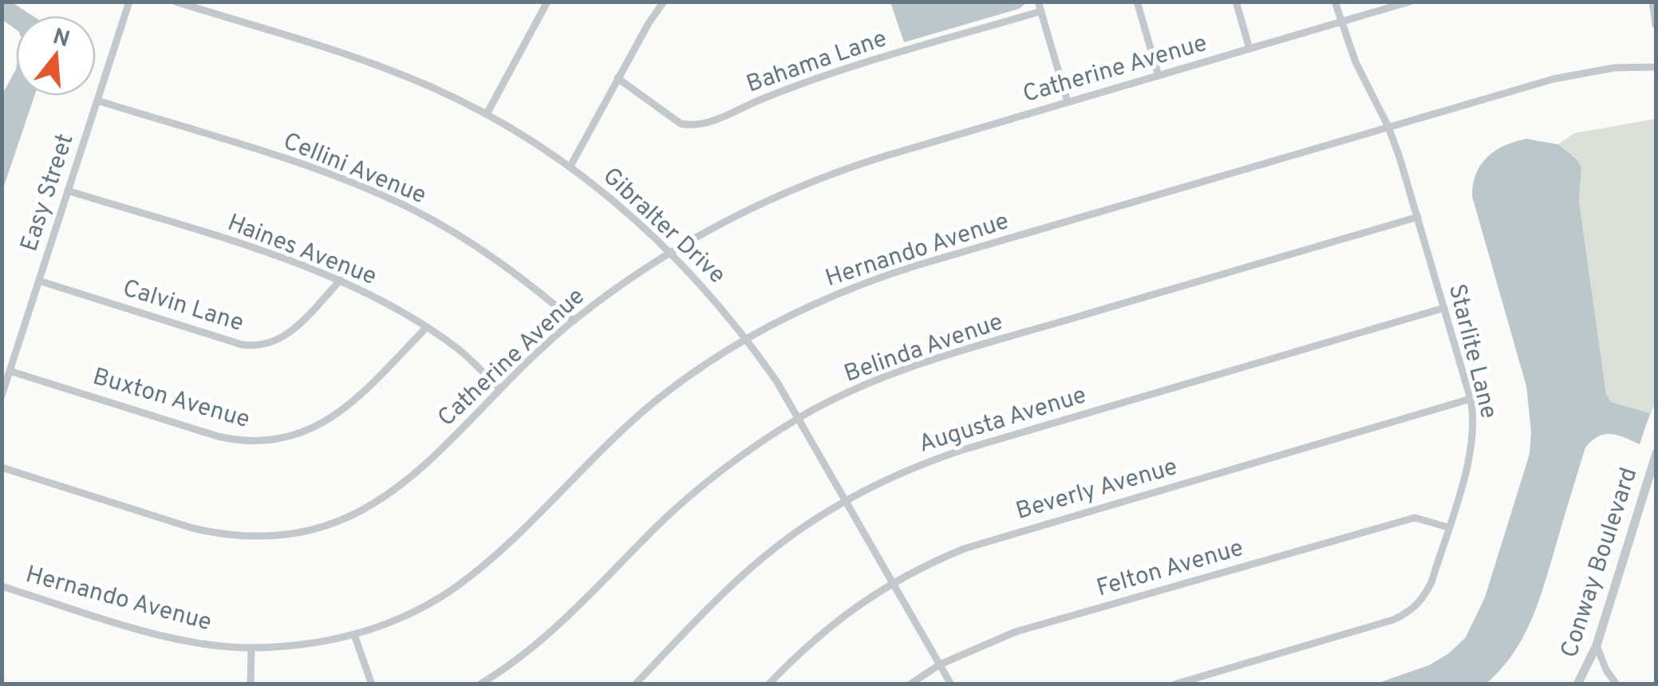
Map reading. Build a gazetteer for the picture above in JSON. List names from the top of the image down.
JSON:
{
  "streets": {
    "street": [
      "Bahama Lane",
      "Catherine Avenue",
      "Cellini Avenue",
      "Easy Street",
      "Gibralter Drive",
      "Haines Avenue",
      "Hernando Avenue",
      "Calvin Lane",
      "Belinda Avenue",
      "Starlite Lane",
      "Buxton Avenue",
      "Augusta Avenue",
      "Beverly Avenue",
      "Conway Boulevard",
      "Felton Avenue"
    ]
  },
  "crossings": [
    ["Catherine Avenue", "Cellini Avenue"],
    ["Catherine Avenue", "Gibralter Drive"],
    ["Catherine Avenue", "Haines Avenue"],
    ["Catherine Avenue", "Starlite Lane"],
    ["Cellini Avenue", "Easy Street"],
    ["Easy Street", "Haines Avenue"],
    ["Easy Street", "Calvin Lane"],
    ["Easy Street", "Buxton Avenue"],
    ["Gibralter Drive", "Hernando Avenue"],
    ["Gibralter Drive", "Belinda Avenue"],
    ["Gibralter Drive", "Augusta Avenue"],
    ["Gibralter Drive", "Beverly Avenue"],
    ["Gibralter Drive", "Felton Avenue"],
    ["Haines Avenue", "Calvin Lane"],
    ["Haines Avenue", "Buxton Avenue"],
    ["Hernando Avenue", "Starlite Lane"],
    ["Belinda Avenue", "Starlite Lane"],
    ["Starlite Lane", "Augusta Avenue"],
    ["Starlite Lane", "Beverly Avenue"],
    ["Starlite Lane", "Felton Avenue"]
  ],
  "north": "top"
}
